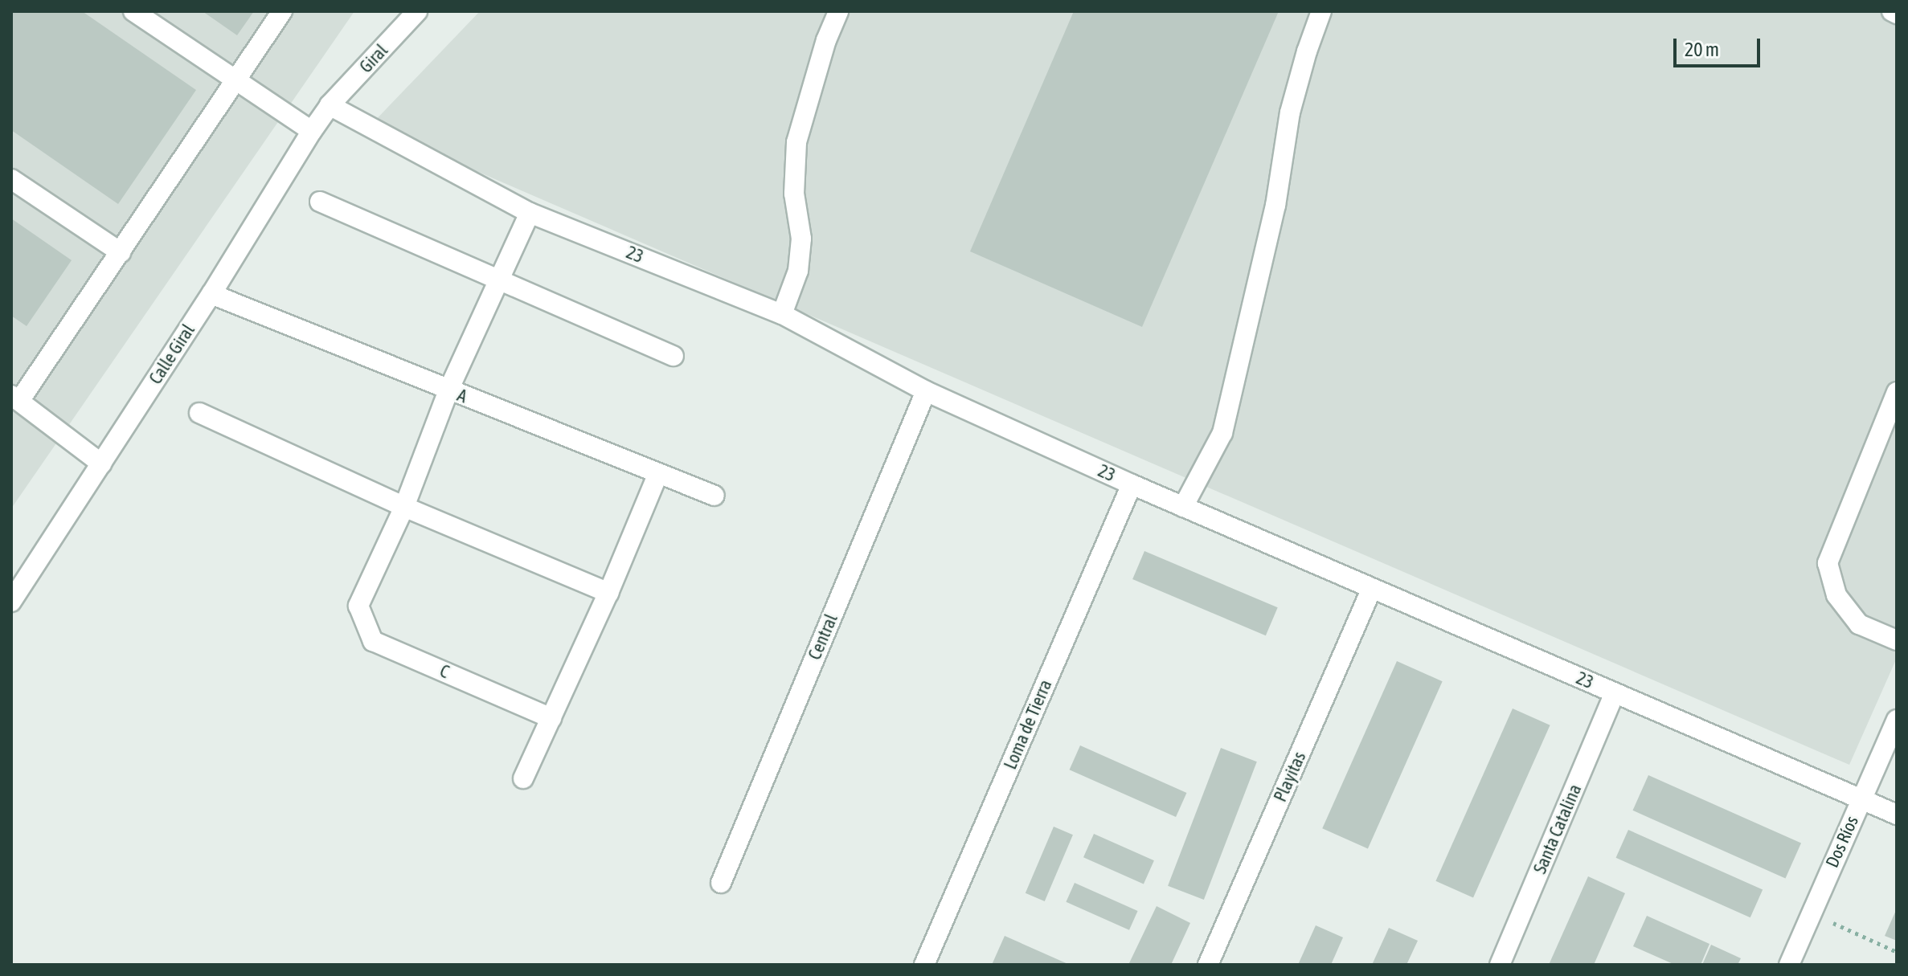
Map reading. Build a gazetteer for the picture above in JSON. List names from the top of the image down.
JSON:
{
  "streets": {
    "street": [
      "Giral",
      "23",
      "Calle Giral",
      "A",
      "Central",
      "C",
      "Loma de Tierra",
      "Playitas",
      "Santa Catalina",
      "Dos Ríos"
    ]
  },
  "crossings": [
    ["Giral", "23"],
    ["Giral", "Calle Giral"],
    ["23", "Calle Giral"],
    ["23", "Central"],
    ["23", "Loma de Tierra"],
    ["23", "Playitas"],
    ["23", "Santa Catalina"],
    ["23", "Dos Ríos"],
    ["Calle Giral", "A"]
  ],
  "scale_bar": "20 m"
}
